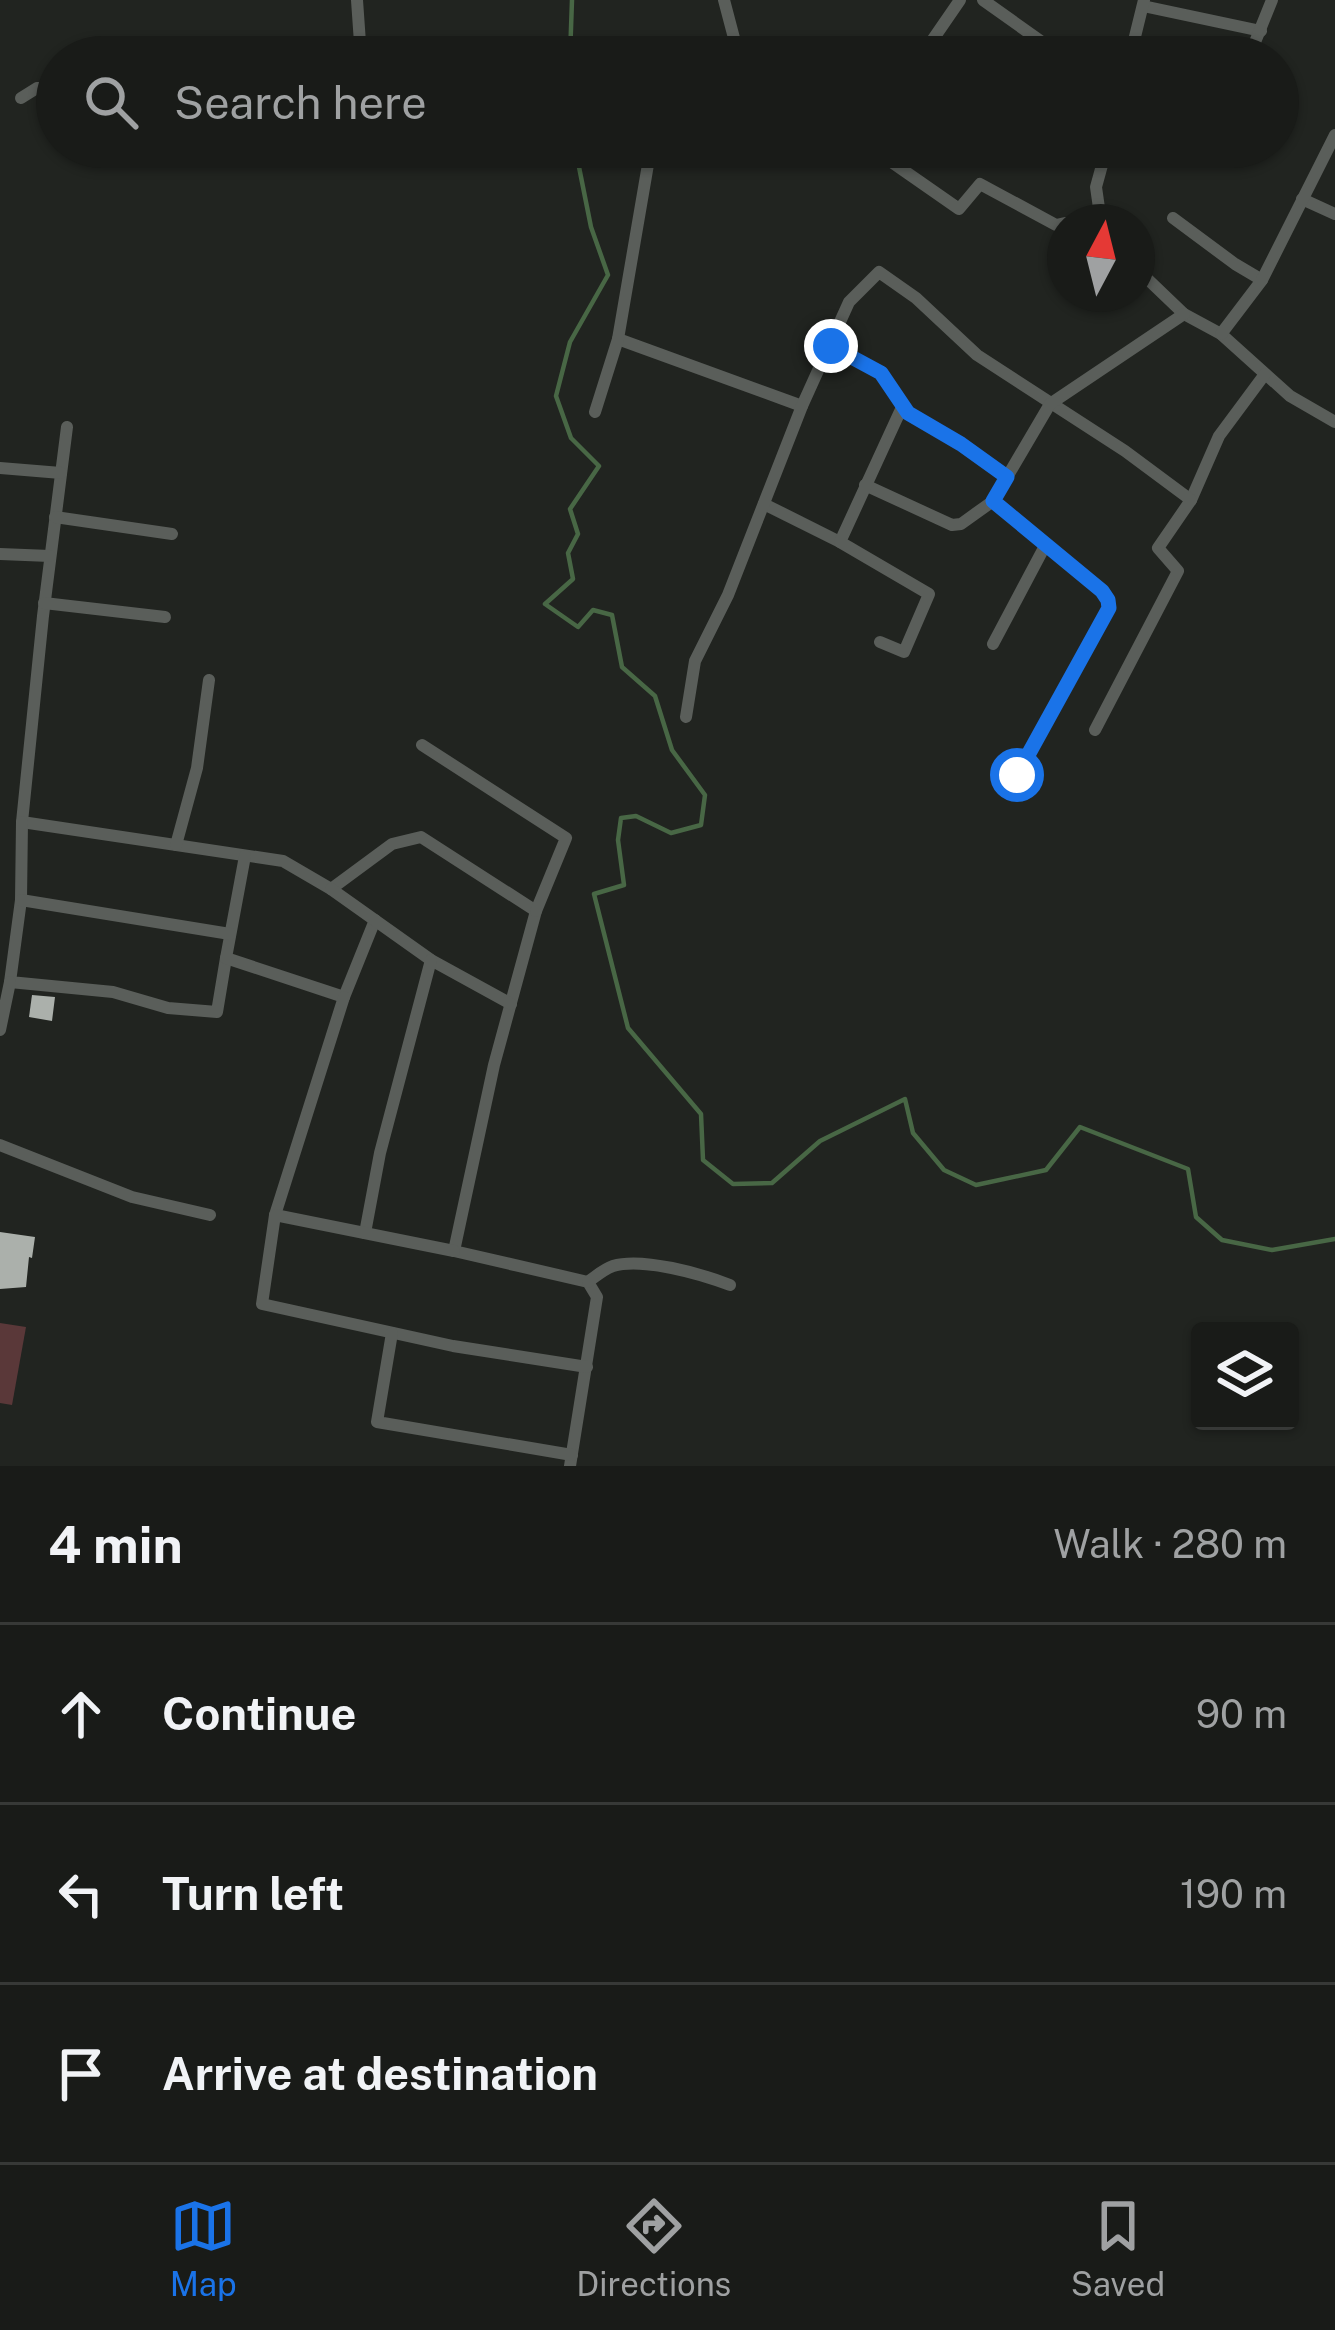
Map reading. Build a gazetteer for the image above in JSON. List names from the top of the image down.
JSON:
{
  "north": "top",
  "page": {
    "search": "Search here",
    "heading": ["4 min", "Walk · 280 m"],
    "list": [
      ["Continue", "90 m"],
      ["Turn left", "190 m"],
      "Arrive at destination"
    ],
    "nav": ["Map", "Directions", "Saved"]
  }
}
